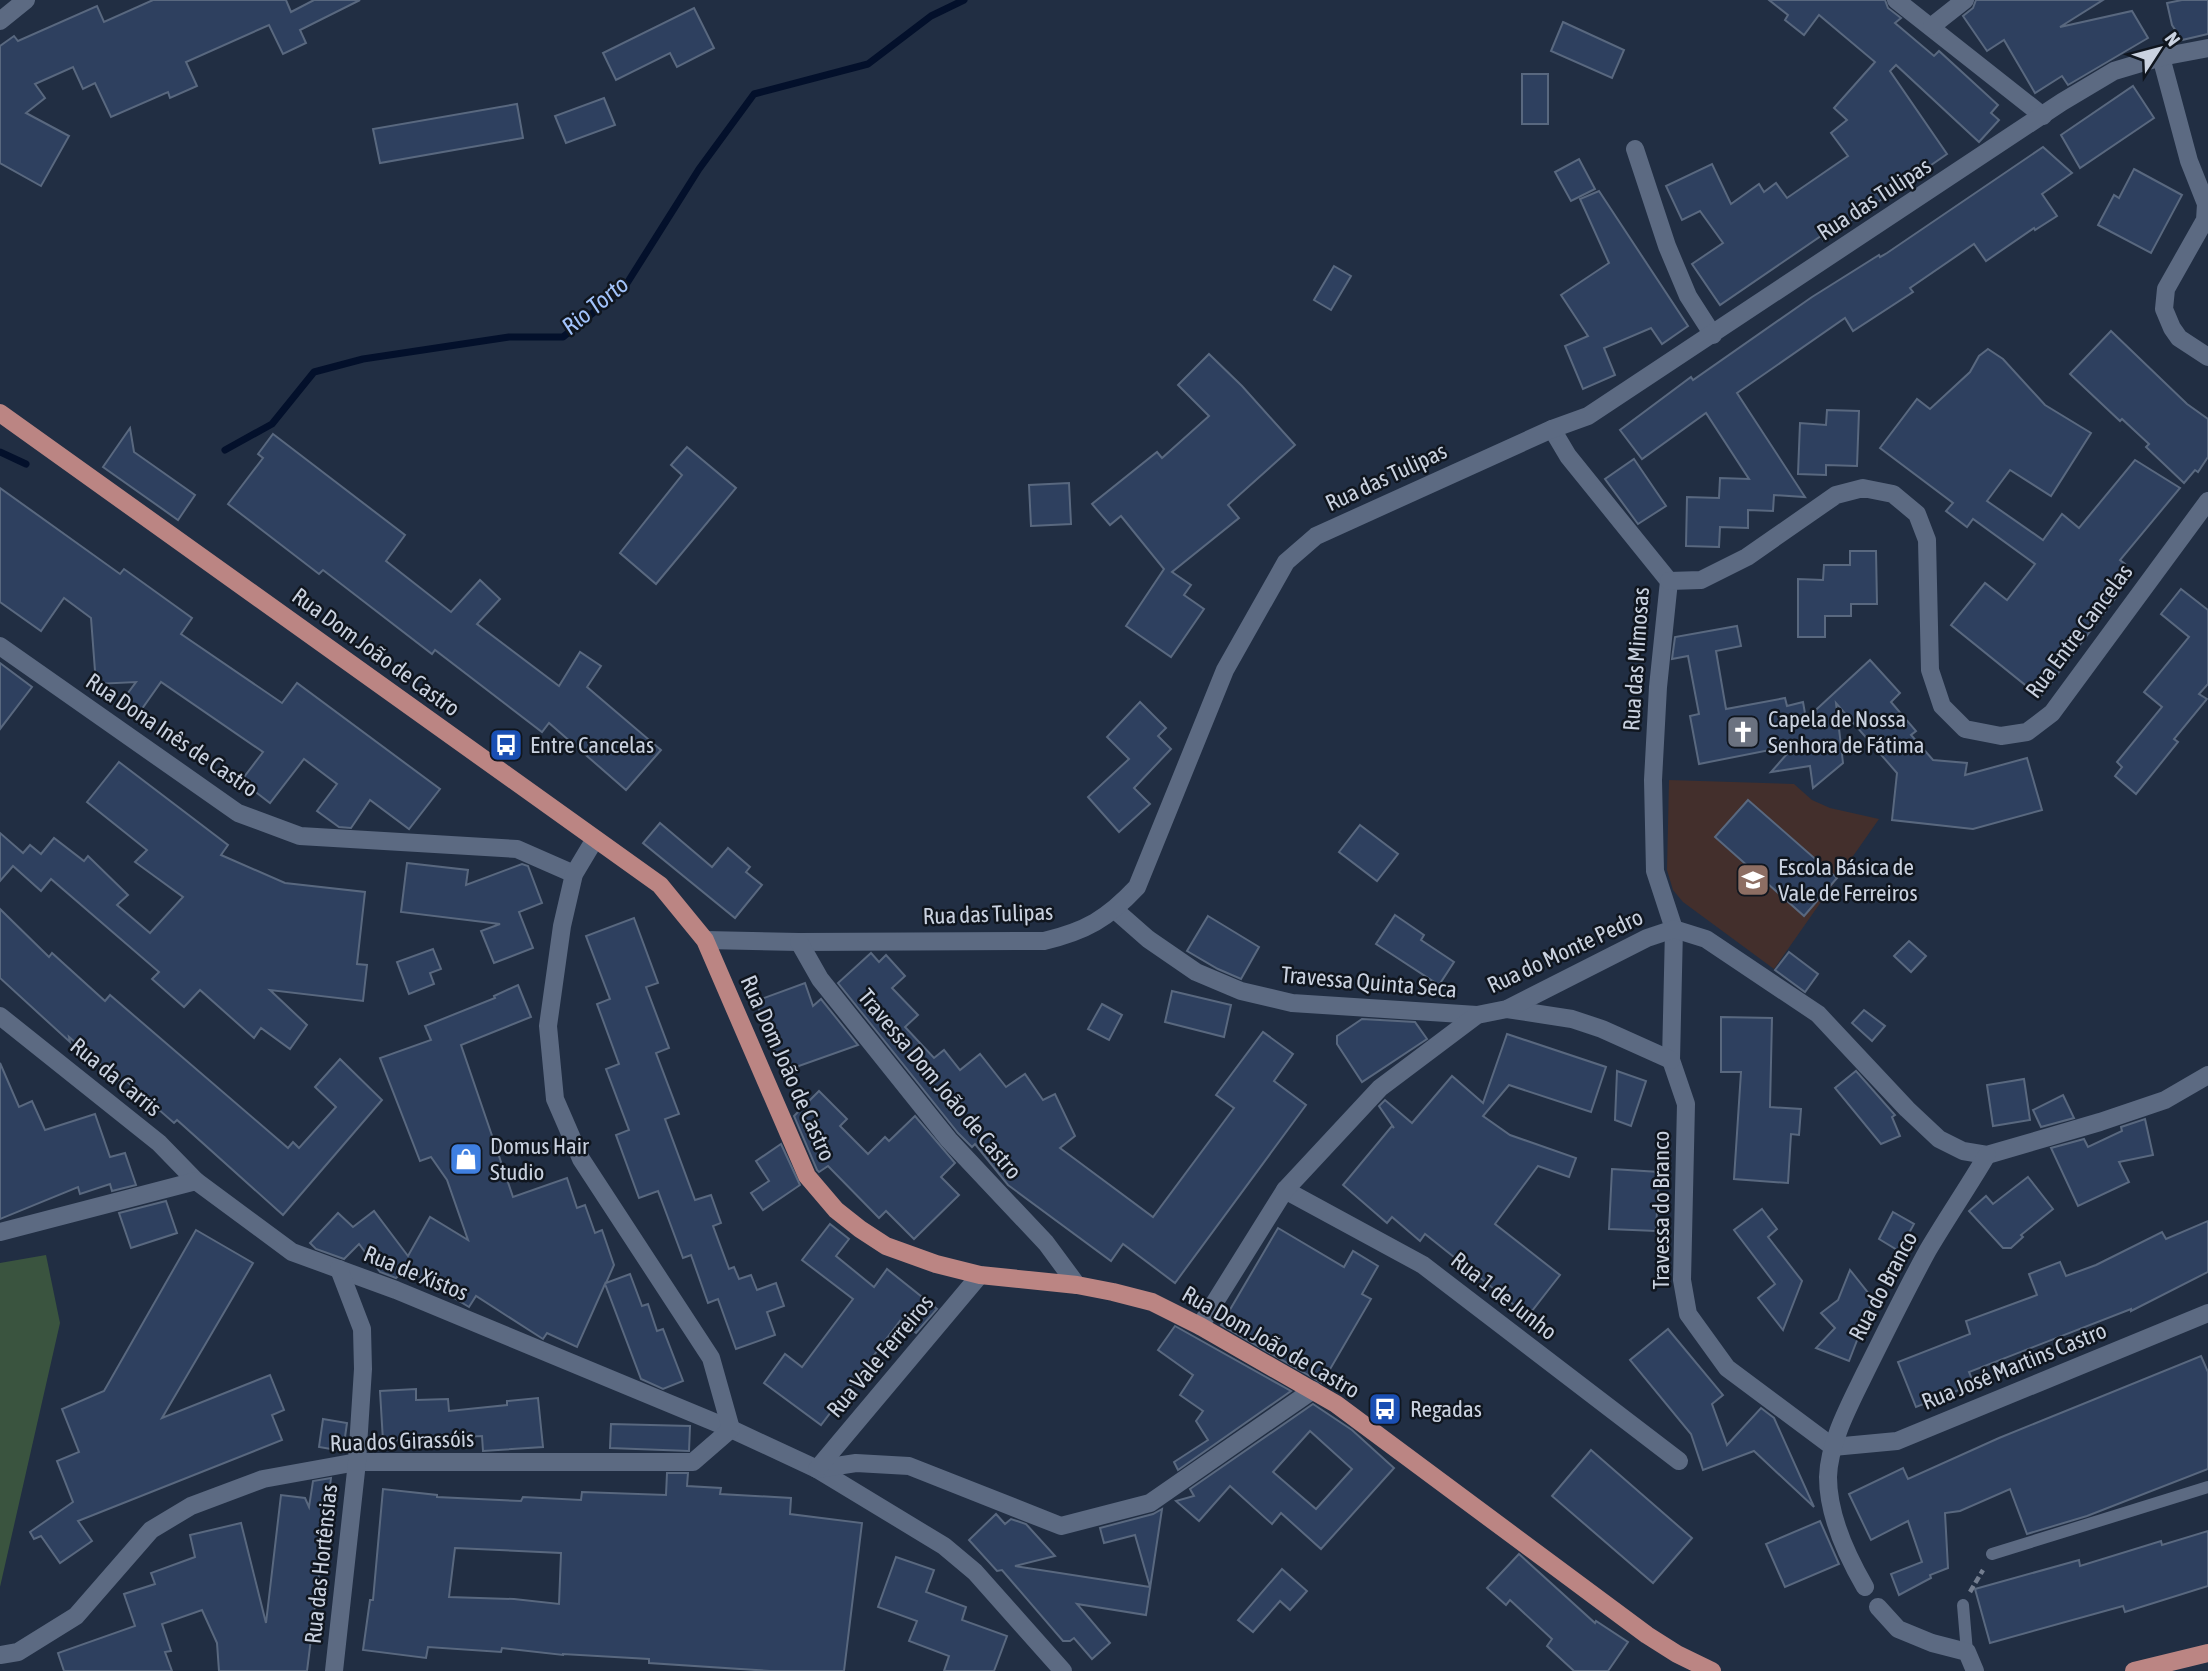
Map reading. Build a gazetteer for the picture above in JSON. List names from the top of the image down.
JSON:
{
  "streets": {
    "main road": ["Rua Dom João de Castro"],
    "street": [
      "Rua das Tulipas",
      "Rua Entre Cancelas",
      "Rua das Mimosas",
      "Rua Dona Inês de Castro",
      "Rua do Monte Pedro",
      "Travessa Quinta Seca",
      "Rua da Carris",
      "Travessa Dom João de Castro",
      "Travessa do Branco",
      "Rua de Xistos",
      "Rua do Branco",
      "Rua 1 de Junho",
      "Rua Vale Ferreiros",
      "Rua José Martins Castro",
      "Rua dos Girassóis",
      "Rua das Hortênsias"
    ]
  },
  "crossings": [
    ["Rua das Tulipas", "Rua Dom João de Castro"],
    ["Rua das Tulipas", "Rua das Mimosas"],
    ["Rua das Tulipas", "Travessa Quinta Seca"],
    ["Rua das Tulipas", "Travessa Dom João de Castro"],
    ["Rua Entre Cancelas", "Rua das Mimosas"],
    ["Rua Dom João de Castro", "Rua do Monte Pedro"],
    ["Rua Dom João de Castro", "Travessa Dom João de Castro"],
    ["Rua Dom João de Castro", "Rua Vale Ferreiros"],
    ["Rua das Mimosas", "Rua do Monte Pedro"],
    ["Rua das Mimosas", "Travessa do Branco"],
    ["Rua do Monte Pedro", "Travessa Quinta Seca"],
    ["Rua do Monte Pedro", "Travessa do Branco"],
    ["Rua do Monte Pedro", "Rua do Branco"],
    ["Rua do Monte Pedro", "Rua 1 de Junho"],
    ["Rua da Carris", "Rua de Xistos"],
    ["Travessa do Branco", "Rua do Branco"],
    ["Travessa do Branco", "Rua José Martins Castro"],
    ["Rua de Xistos", "Rua Vale Ferreiros"],
    ["Rua de Xistos", "Rua dos Girassóis"],
    ["Rua de Xistos", "Rua das Hortênsias"],
    ["Rua do Branco", "Rua José Martins Castro"],
    ["Rua dos Girassóis", "Rua das Hortênsias"]
  ],
  "water": ["Rio Torto"],
  "places": {
    "church": ["Capela de Nossa Senhora de Fátima"],
    "bus stop": ["Entre Cancelas", "Regadas"],
    "school or university": ["Escola Básica de Vale de Ferreiros"],
    "shop": ["Domus Hair Studio"]
  },
  "north": "top right"
}
